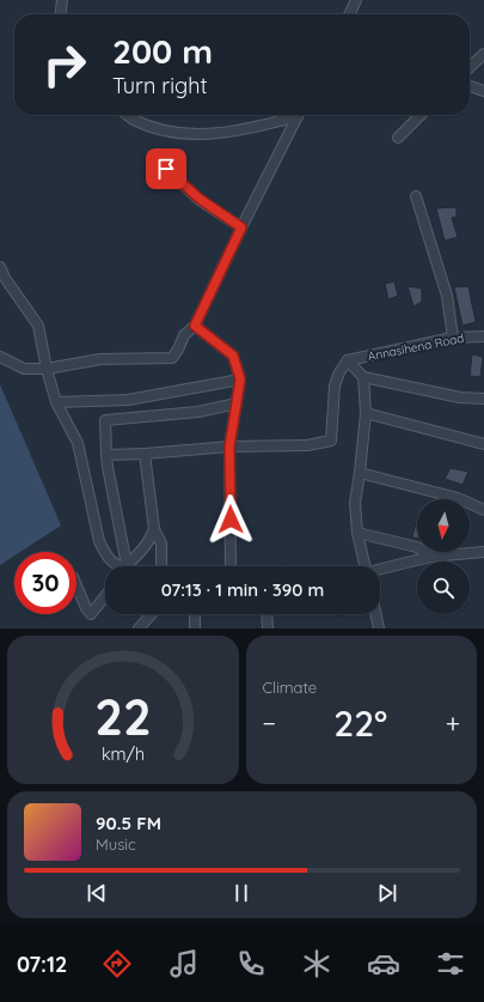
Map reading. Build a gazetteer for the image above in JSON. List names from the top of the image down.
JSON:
{
  "streets": {
    "street": ["Annasihena Road"]
  },
  "north": "bottom",
  "page": {
    "turn": ["200 m", "Turn right"],
    "limit": "30",
    "trip": "07:13 · 1 min · 390 m",
    "tile": "Climate",
    "heat": ["−", "22°", "+"],
    "song": ["90.5 FM", "Music"],
    "tabs": "07:12",
    "gauge": ["22", "km/h"]
  }
}
